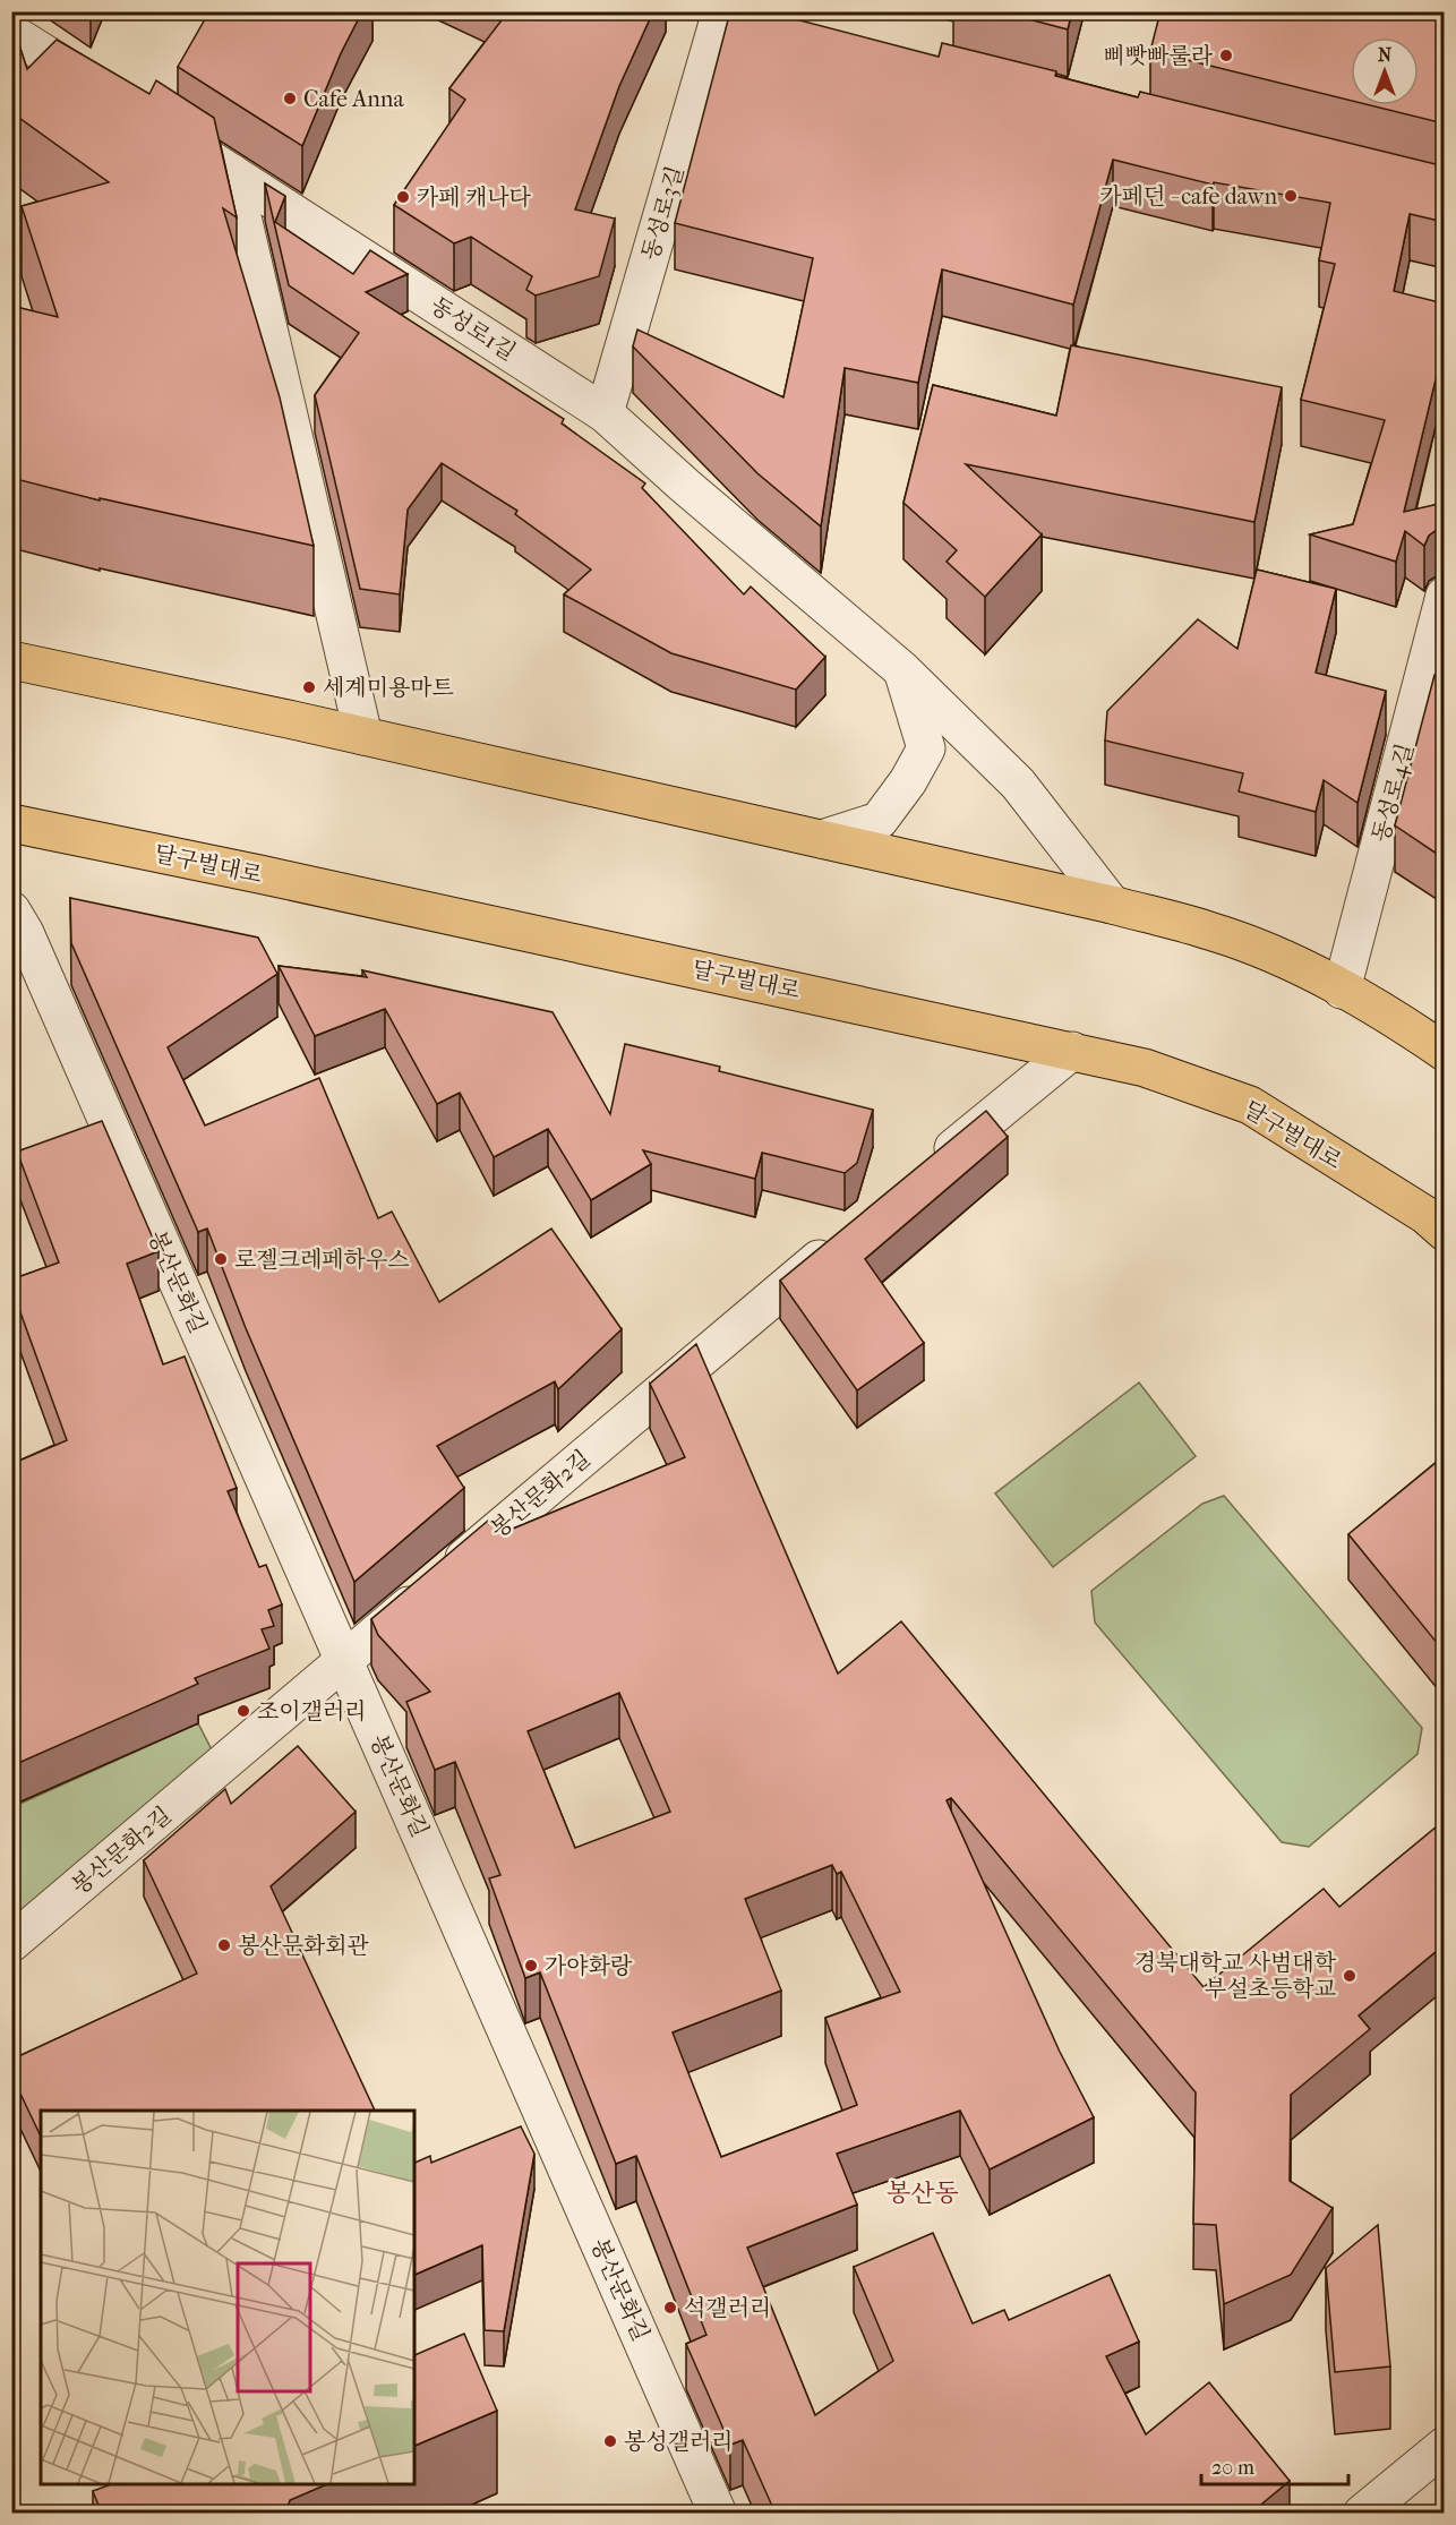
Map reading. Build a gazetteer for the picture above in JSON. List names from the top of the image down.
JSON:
{
  "streets": {
    "main road": ["달구벌대로"],
    "street": [
      "동성로3길",
      "동성로1길",
      "동성로4길",
      "봉산문화길",
      "봉산문화2길"
    ]
  },
  "crossings": [
    ["동성로3길", "동성로1길"],
    ["봉산문화길", "봉산문화2길"]
  ],
  "districts": ["봉산동"],
  "places": [
    "삐빳빠룰라",
    "Cafe Anna",
    "카페던 - cafe dawn",
    "카페 캐나다",
    "세계미용마트",
    "로젤크레페하우스",
    "조이갤러리",
    "봉산문화회관",
    "가야화랑",
    "경북대학교 사범대학 부설초등학교",
    "석갤러리",
    "봉성갤러리"
  ],
  "scale_bar": "20 m",
  "north": "top"
}
